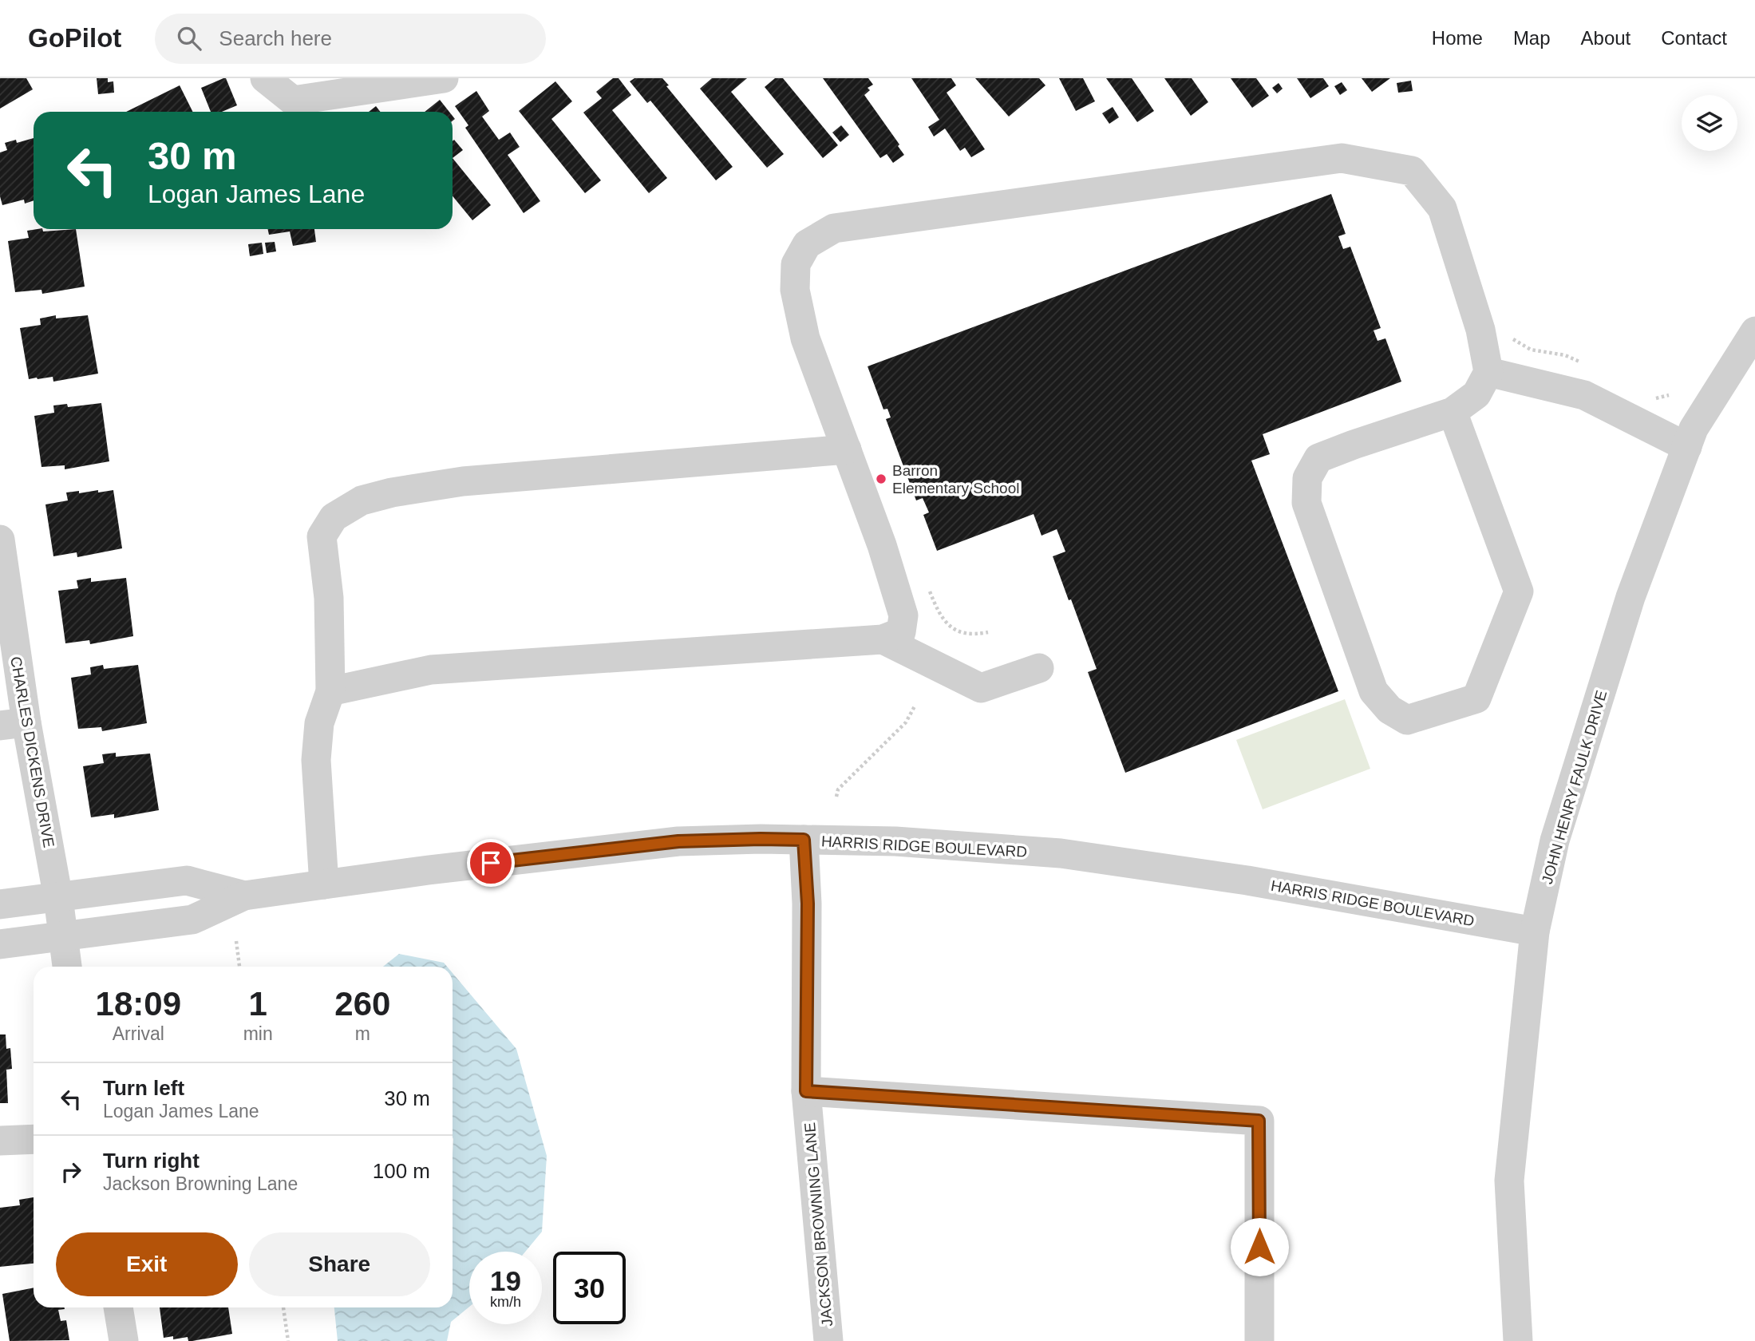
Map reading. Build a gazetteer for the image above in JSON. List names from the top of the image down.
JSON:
{
  "streets": {
    "street": [
      "CHARLES DICKENS DRIVE",
      "JOHN HENRY FAULK DRIVE",
      "HARRIS RIDGE BOULEVARD",
      "JACKSON BROWNING LANE"
    ]
  },
  "crossings": [
    ["CHARLES DICKENS DRIVE", "HARRIS RIDGE BOULEVARD"],
    ["JOHN HENRY FAULK DRIVE", "HARRIS RIDGE BOULEVARD"],
    ["HARRIS RIDGE BOULEVARD", "JACKSON BROWNING LANE"]
  ],
  "places": ["Barron Elementary School"],
  "page": {
    "header": "GoPilot",
    "search": "Search here",
    "nav": [
      "Home",
      "Map",
      "About",
      "Contact"
    ],
    "turn": ["30 m", "Logan James Lane"],
    "eta": [
      "18:09",
      "Arrival",
      "1",
      "min",
      "260",
      "m"
    ],
    "list": [
      {
        "name": "Turn left",
        "note": "Logan James Lane",
        "value": "30 m"
      },
      {
        "name": "Turn right",
        "note": "Jackson Browning Lane",
        "value": "100 m"
      }
    ],
    "buttons": ["Exit", "Share"],
    "speed": "19 km/h",
    "limit": "30"
  }
}
